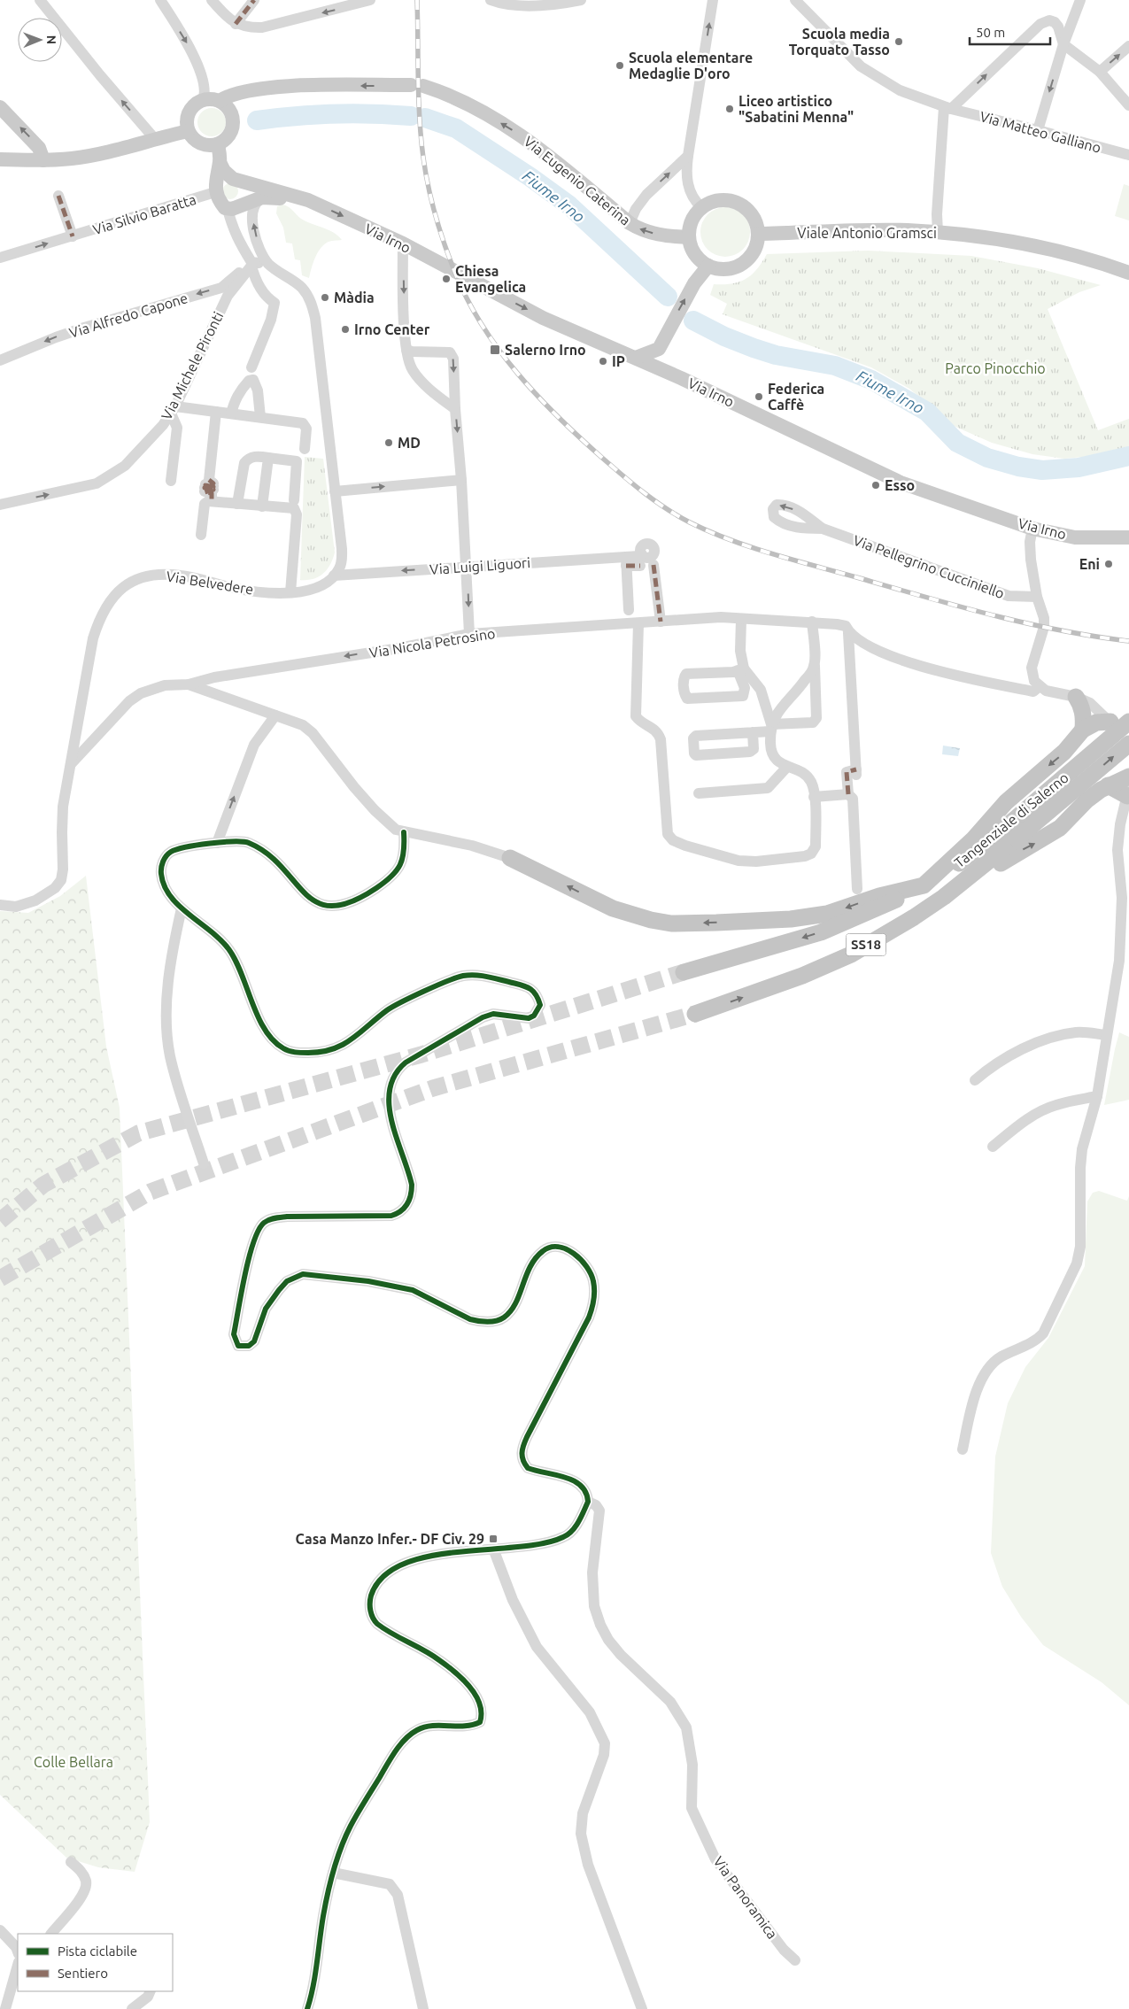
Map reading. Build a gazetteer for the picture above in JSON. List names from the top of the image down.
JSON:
{
  "streets": {
    "highway": ["Tangenziale di Salerno", "SS18"],
    "main road": ["Via Eugenio Caterina", "Viale Antonio Gramsci", "Via Irno"],
    "street": [
      "Via Matteo Galliano",
      "Via Silvio Baratta",
      "Via Alfredo Capone",
      "Via Michele Pironti",
      "Via Luigi Liguori",
      "Via Pellegrino Cucciniello",
      "Via Belvedere",
      "Via Nicola Petrosino",
      "Via Panoramica"
    ]
  },
  "crossings": [
    ["Via Eugenio Caterina", "Viale Antonio Gramsci"],
    ["Via Alfredo Capone", "Via Michele Pironti"],
    ["Via Luigi Liguori", "Via Belvedere"],
    ["Via Belvedere", "Via Nicola Petrosino"]
  ],
  "one_way": ["Via Eugenio Caterina", "Via Alfredo Capone", "Via Michele Pironti"],
  "water": ["Fiume Irno"],
  "parks": ["Parco Pinocchio", "Colle Bellara"],
  "places": {
    "other": [
      "Scuola media Torquato Tasso",
      "Scuola elementare Medaglie D'oro",
      "Liceo artistico \"Sabatini Menna\"",
      "Chiesa Evangelica",
      "Màdia",
      "Irno Center",
      "IP",
      "Federica Caffè",
      "MD",
      "Esso",
      "Eni"
    ],
    "transit": ["Salerno Irno", "Casa Manzo Infer.- DF Civ. 29"]
  },
  "legend": ["Pista ciclabile", "Sentiero"],
  "scale_bar": "50 m",
  "north": "right"
}
